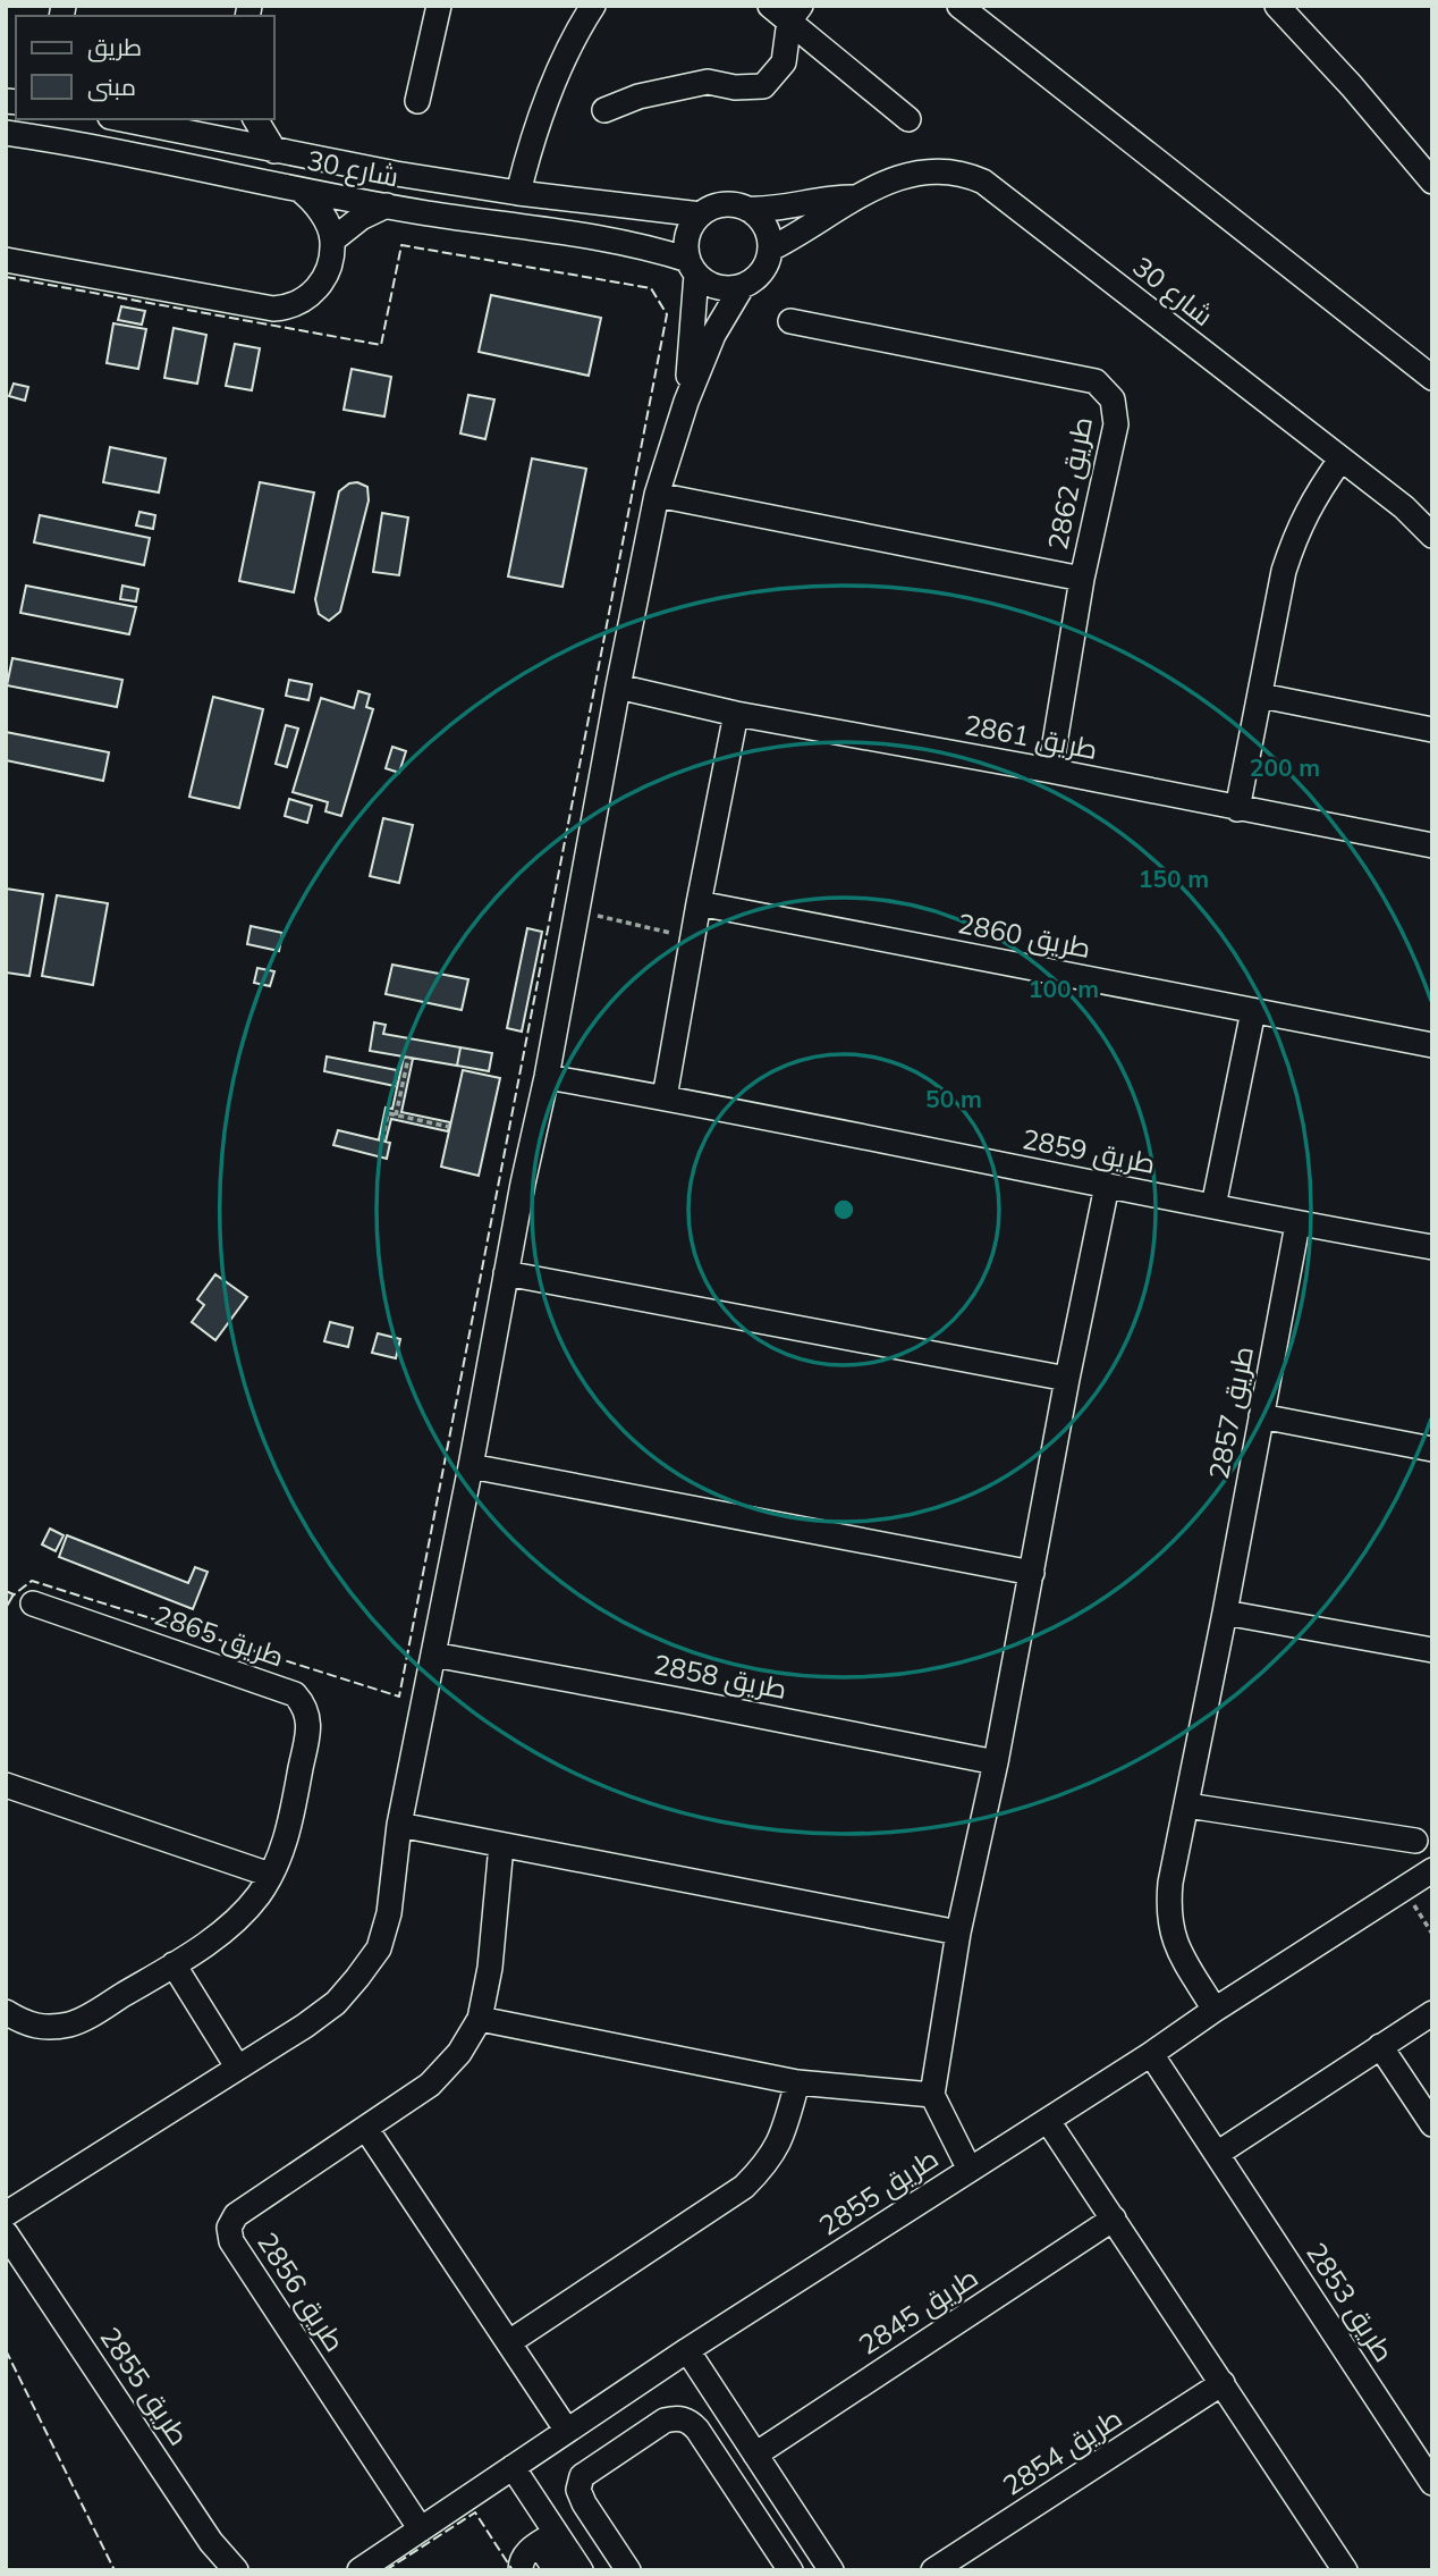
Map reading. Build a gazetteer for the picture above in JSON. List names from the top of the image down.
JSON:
{
  "streets": {
    "street": [
      "شارع 30",
      "طريق 2862",
      "طريق 2861",
      "طريق 2860",
      "طريق 2859",
      "طريق 2857",
      "طريق 2865",
      "طريق 2858",
      "طريق 2855",
      "طريق 2856",
      "طريق 2853",
      "طريق 2845",
      "طريق 2854"
    ]
  },
  "crossings": [
    ["طريق 2862", "طريق 2861"],
    ["طريق 2859", "طريق 2857"],
    ["طريق 2857", "طريق 2855"],
    ["طريق 2855", "طريق 2856"],
    ["طريق 2855", "طريق 2853"]
  ],
  "legend": ["طريق", "مبنى"],
  "rings": [
    "200 m",
    "150 m",
    "100 m",
    "50 m"
  ]
}
